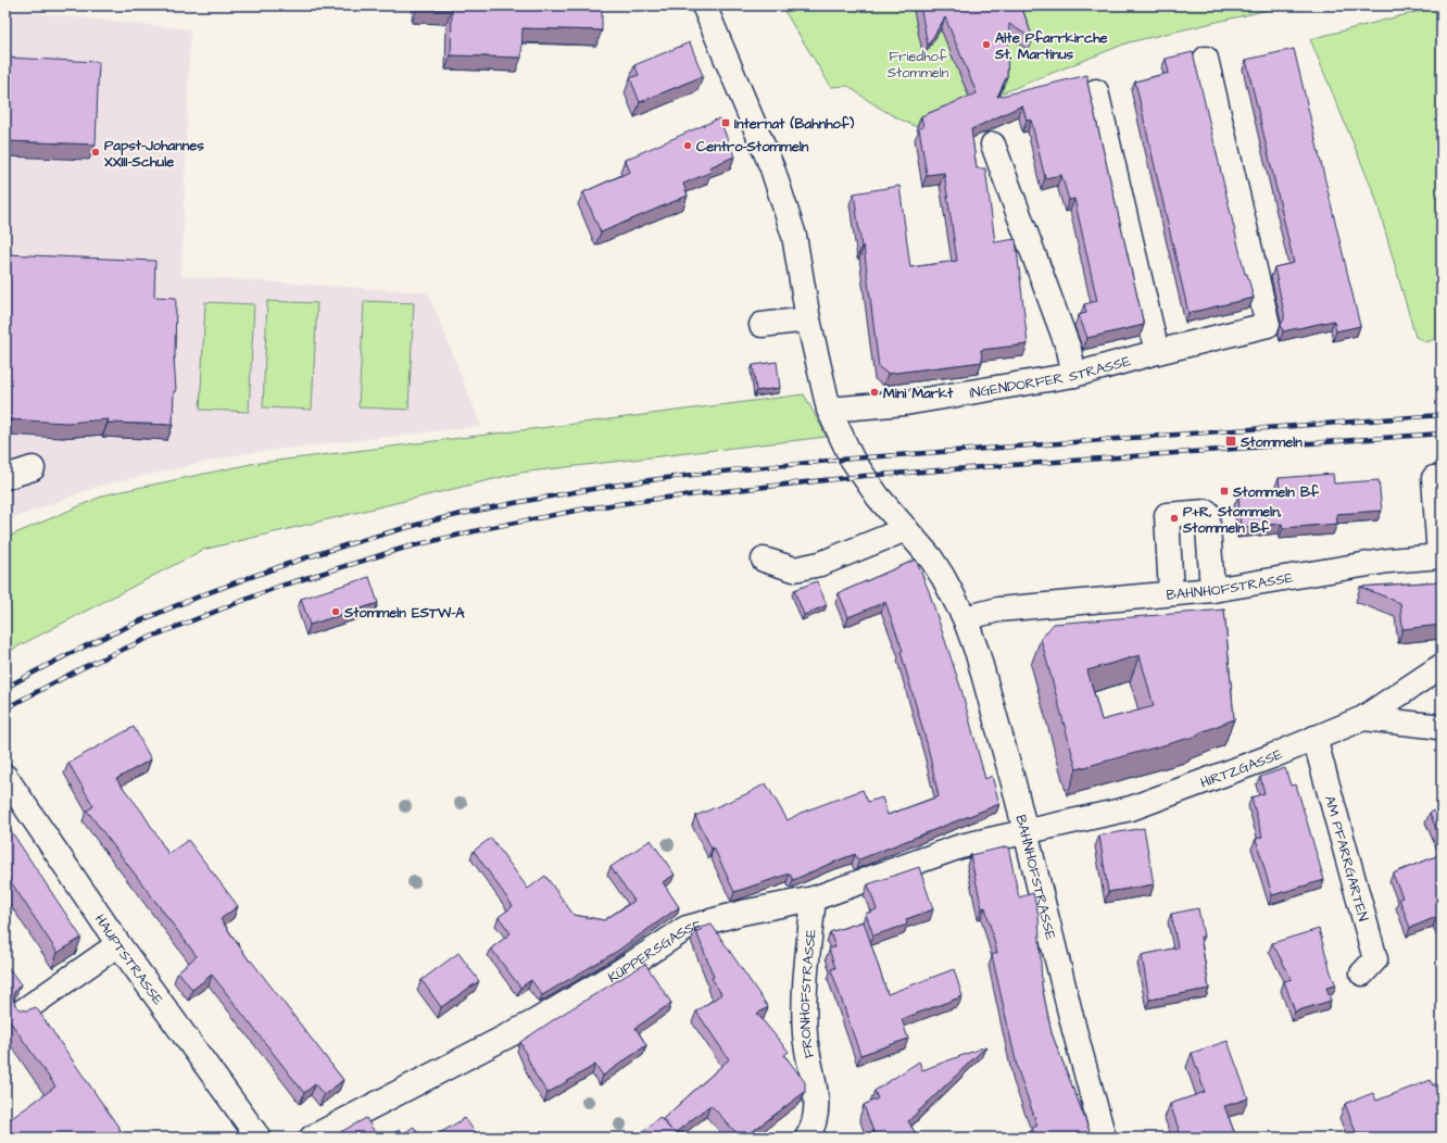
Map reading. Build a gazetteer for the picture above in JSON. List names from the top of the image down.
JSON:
{
  "streets": {
    "street": [
      "INGENDORFER STRASSE",
      "BAHNHOFSTRASSE",
      "HIRTZGASSE",
      "AM PFARRGARTEN",
      "KÜPPERSGASSE",
      "HAUPTSTRASSE",
      "FRONHOFSTRASSE"
    ]
  },
  "crossings": [
    ["INGENDORFER STRASSE", "BAHNHOFSTRASSE"],
    ["BAHNHOFSTRASSE", "HIRTZGASSE"],
    ["BAHNHOFSTRASSE", "KÜPPERSGASSE"],
    ["HIRTZGASSE", "AM PFARRGARTEN"],
    ["HIRTZGASSE", "KÜPPERSGASSE"],
    ["KÜPPERSGASSE", "FRONHOFSTRASSE"]
  ],
  "parks": ["Friedhof Stommeln"],
  "places": {
    "other": [
      "Alte Pfarrkirche St. Martinus",
      "Centro-Stommeln",
      "Papst-Johannes XXIII-Schule",
      "Mini Markt",
      "P+R, Stommeln, Stommeln Bf",
      "Stommeln ESTW-A"
    ],
    "transit": ["Internat (Bahnhof)", "Stommeln", "Stommeln Bf"]
  }
}
